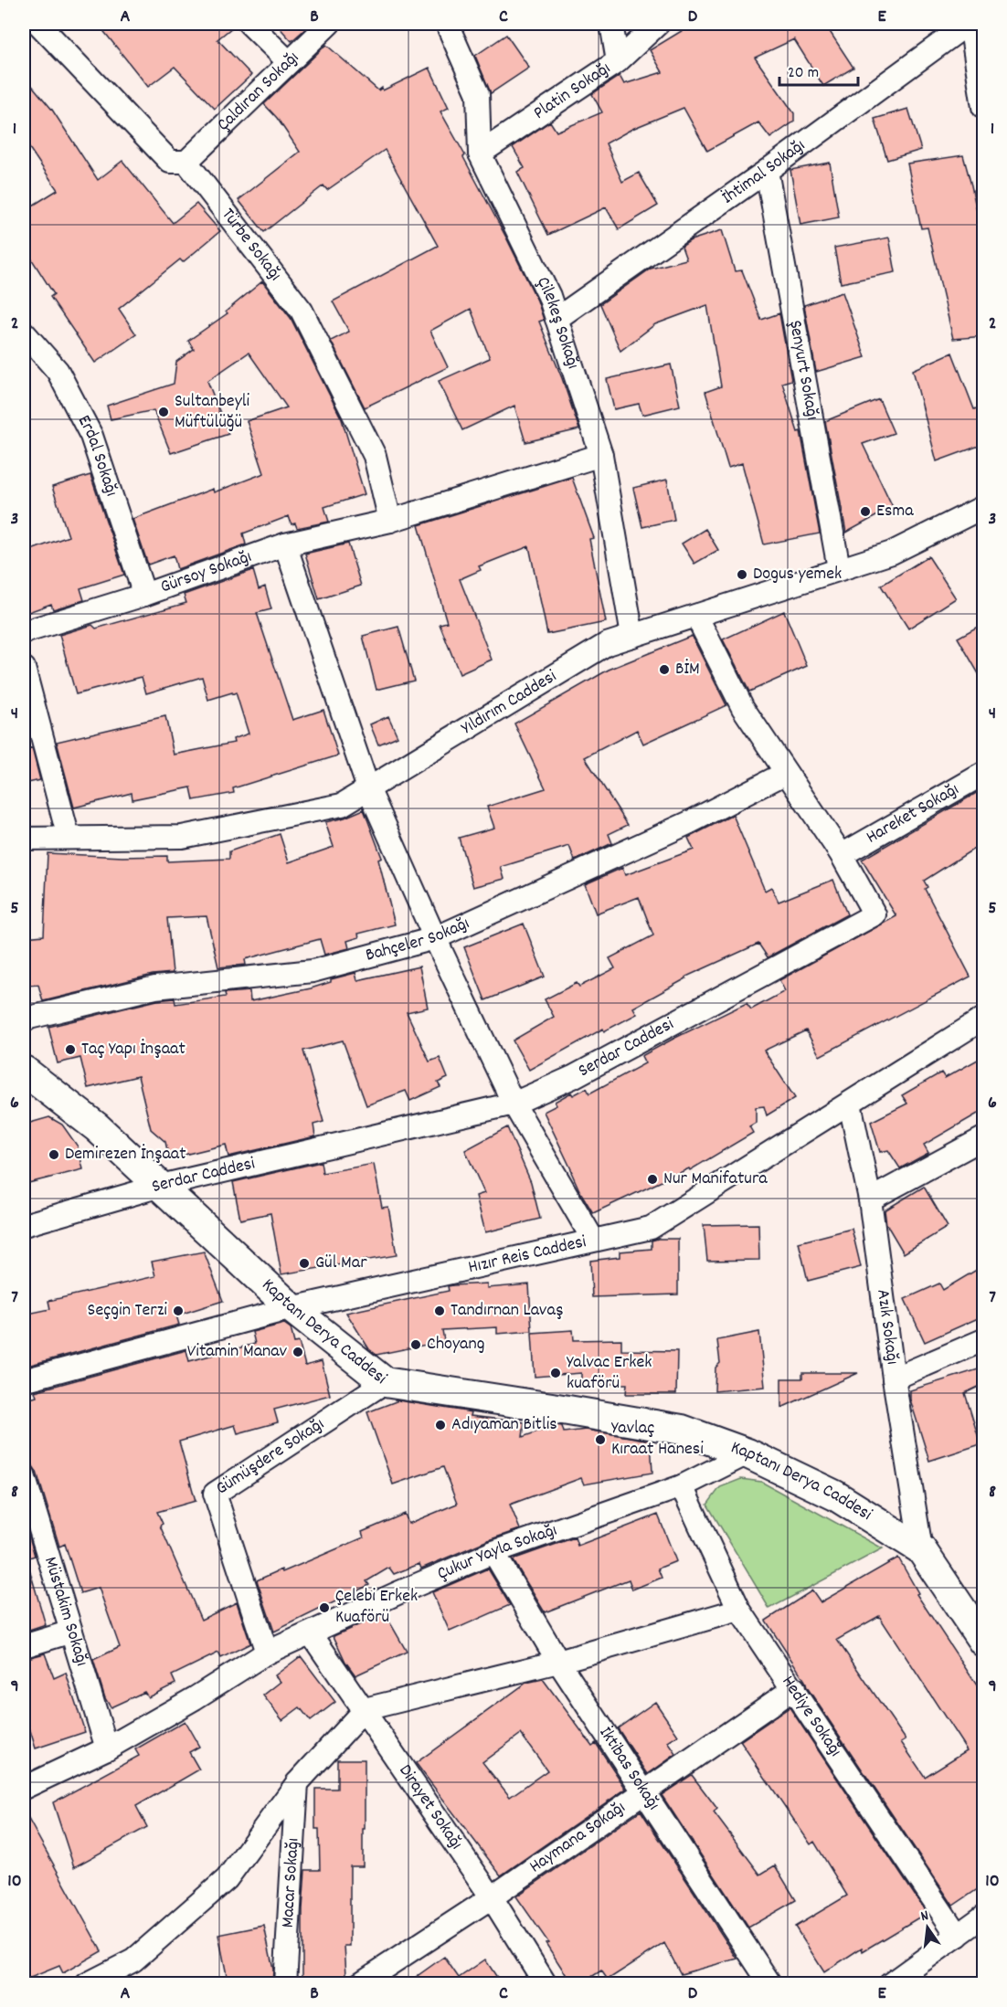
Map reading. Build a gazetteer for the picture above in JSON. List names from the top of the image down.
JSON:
{
  "streets": {
    "street": [
      "Çaldıran Sokağı",
      "Platin Sokağı",
      "İhtimal Sokağı",
      "Türbe Sokağı",
      "Çilekeş Sokağı",
      "Şenyurt Sokağı",
      "Erdal Sokağı",
      "Gürsoy Sokağı",
      "Yıldırım Caddesi",
      "Hareket Sokağı",
      "Bahçeler Sokağı",
      "Serdar Caddesi",
      "Hızır Reis Caddesi",
      "Azık Sokağı",
      "Kaptanı Derya Caddesi",
      "Gümüşdere Sokağı",
      "Çukur Yayla Sokağı",
      "Müstakim Sokağı",
      "Hediye Sokağı",
      "İktibas Sokağı",
      "Dirayet Sokağı",
      "Haymana Sokağı",
      "Macar Sokağı"
    ]
  },
  "crossings": [
    ["Çaldıran Sokağı", "Türbe Sokağı"],
    ["Platin Sokağı", "Çilekeş Sokağı"],
    ["İhtimal Sokağı", "Çilekeş Sokağı"],
    ["İhtimal Sokağı", "Şenyurt Sokağı"],
    ["Türbe Sokağı", "Gürsoy Sokağı"],
    ["Çilekeş Sokağı", "Gürsoy Sokağı"],
    ["Çilekeş Sokağı", "Yıldırım Caddesi"],
    ["Şenyurt Sokağı", "Yıldırım Caddesi"],
    ["Erdal Sokağı", "Gürsoy Sokağı"],
    ["Yıldırım Caddesi", "Serdar Caddesi"],
    ["Hareket Sokağı", "Serdar Caddesi"],
    ["Bahçeler Sokağı", "Serdar Caddesi"],
    ["Serdar Caddesi", "Kaptanı Derya Caddesi"],
    ["Hızır Reis Caddesi", "Azık Sokağı"],
    ["Hızır Reis Caddesi", "Kaptanı Derya Caddesi"],
    ["Azık Sokağı", "Kaptanı Derya Caddesi"],
    ["Kaptanı Derya Caddesi", "Gümüşdere Sokağı"],
    ["Kaptanı Derya Caddesi", "Çukur Yayla Sokağı"],
    ["Gümüşdere Sokağı", "Çukur Yayla Sokağı"],
    ["Çukur Yayla Sokağı", "Müstakim Sokağı"],
    ["Çukur Yayla Sokağı", "Hediye Sokağı"],
    ["Çukur Yayla Sokağı", "İktibas Sokağı"],
    ["Çukur Yayla Sokağı", "Dirayet Sokağı"],
    ["Hediye Sokağı", "Haymana Sokağı"],
    ["İktibas Sokağı", "Haymana Sokağı"],
    ["Dirayet Sokağı", "Haymana Sokağı"]
  ],
  "places": [
    "Sultanbeyli Müftülüğü",
    "Esma",
    "Dogus yemek",
    "BİM",
    "Taç Yapı İnşaat",
    "Demirezen İnşaat",
    "Nur Manifatura",
    "Gül Mar",
    "Seçgin Terzi",
    "Tandırnan Lavaş",
    "Choyang",
    "Vitamin Manav",
    "Yalvac Erkek kuaförü",
    "Adıyaman Bitlis",
    "Yavlaç Kıraat Hanesi",
    "Çelebi Erkek Kuaförü"
  ],
  "scale_bar": "20 m",
  "north": "top",
  "grid": {
    "columns": [
      "A",
      "B",
      "C",
      "D",
      "E"
    ],
    "rows": [
      "1",
      "2",
      "3",
      "4",
      "5",
      "6",
      "7",
      "8",
      "9",
      "10"
    ]
  }
}
